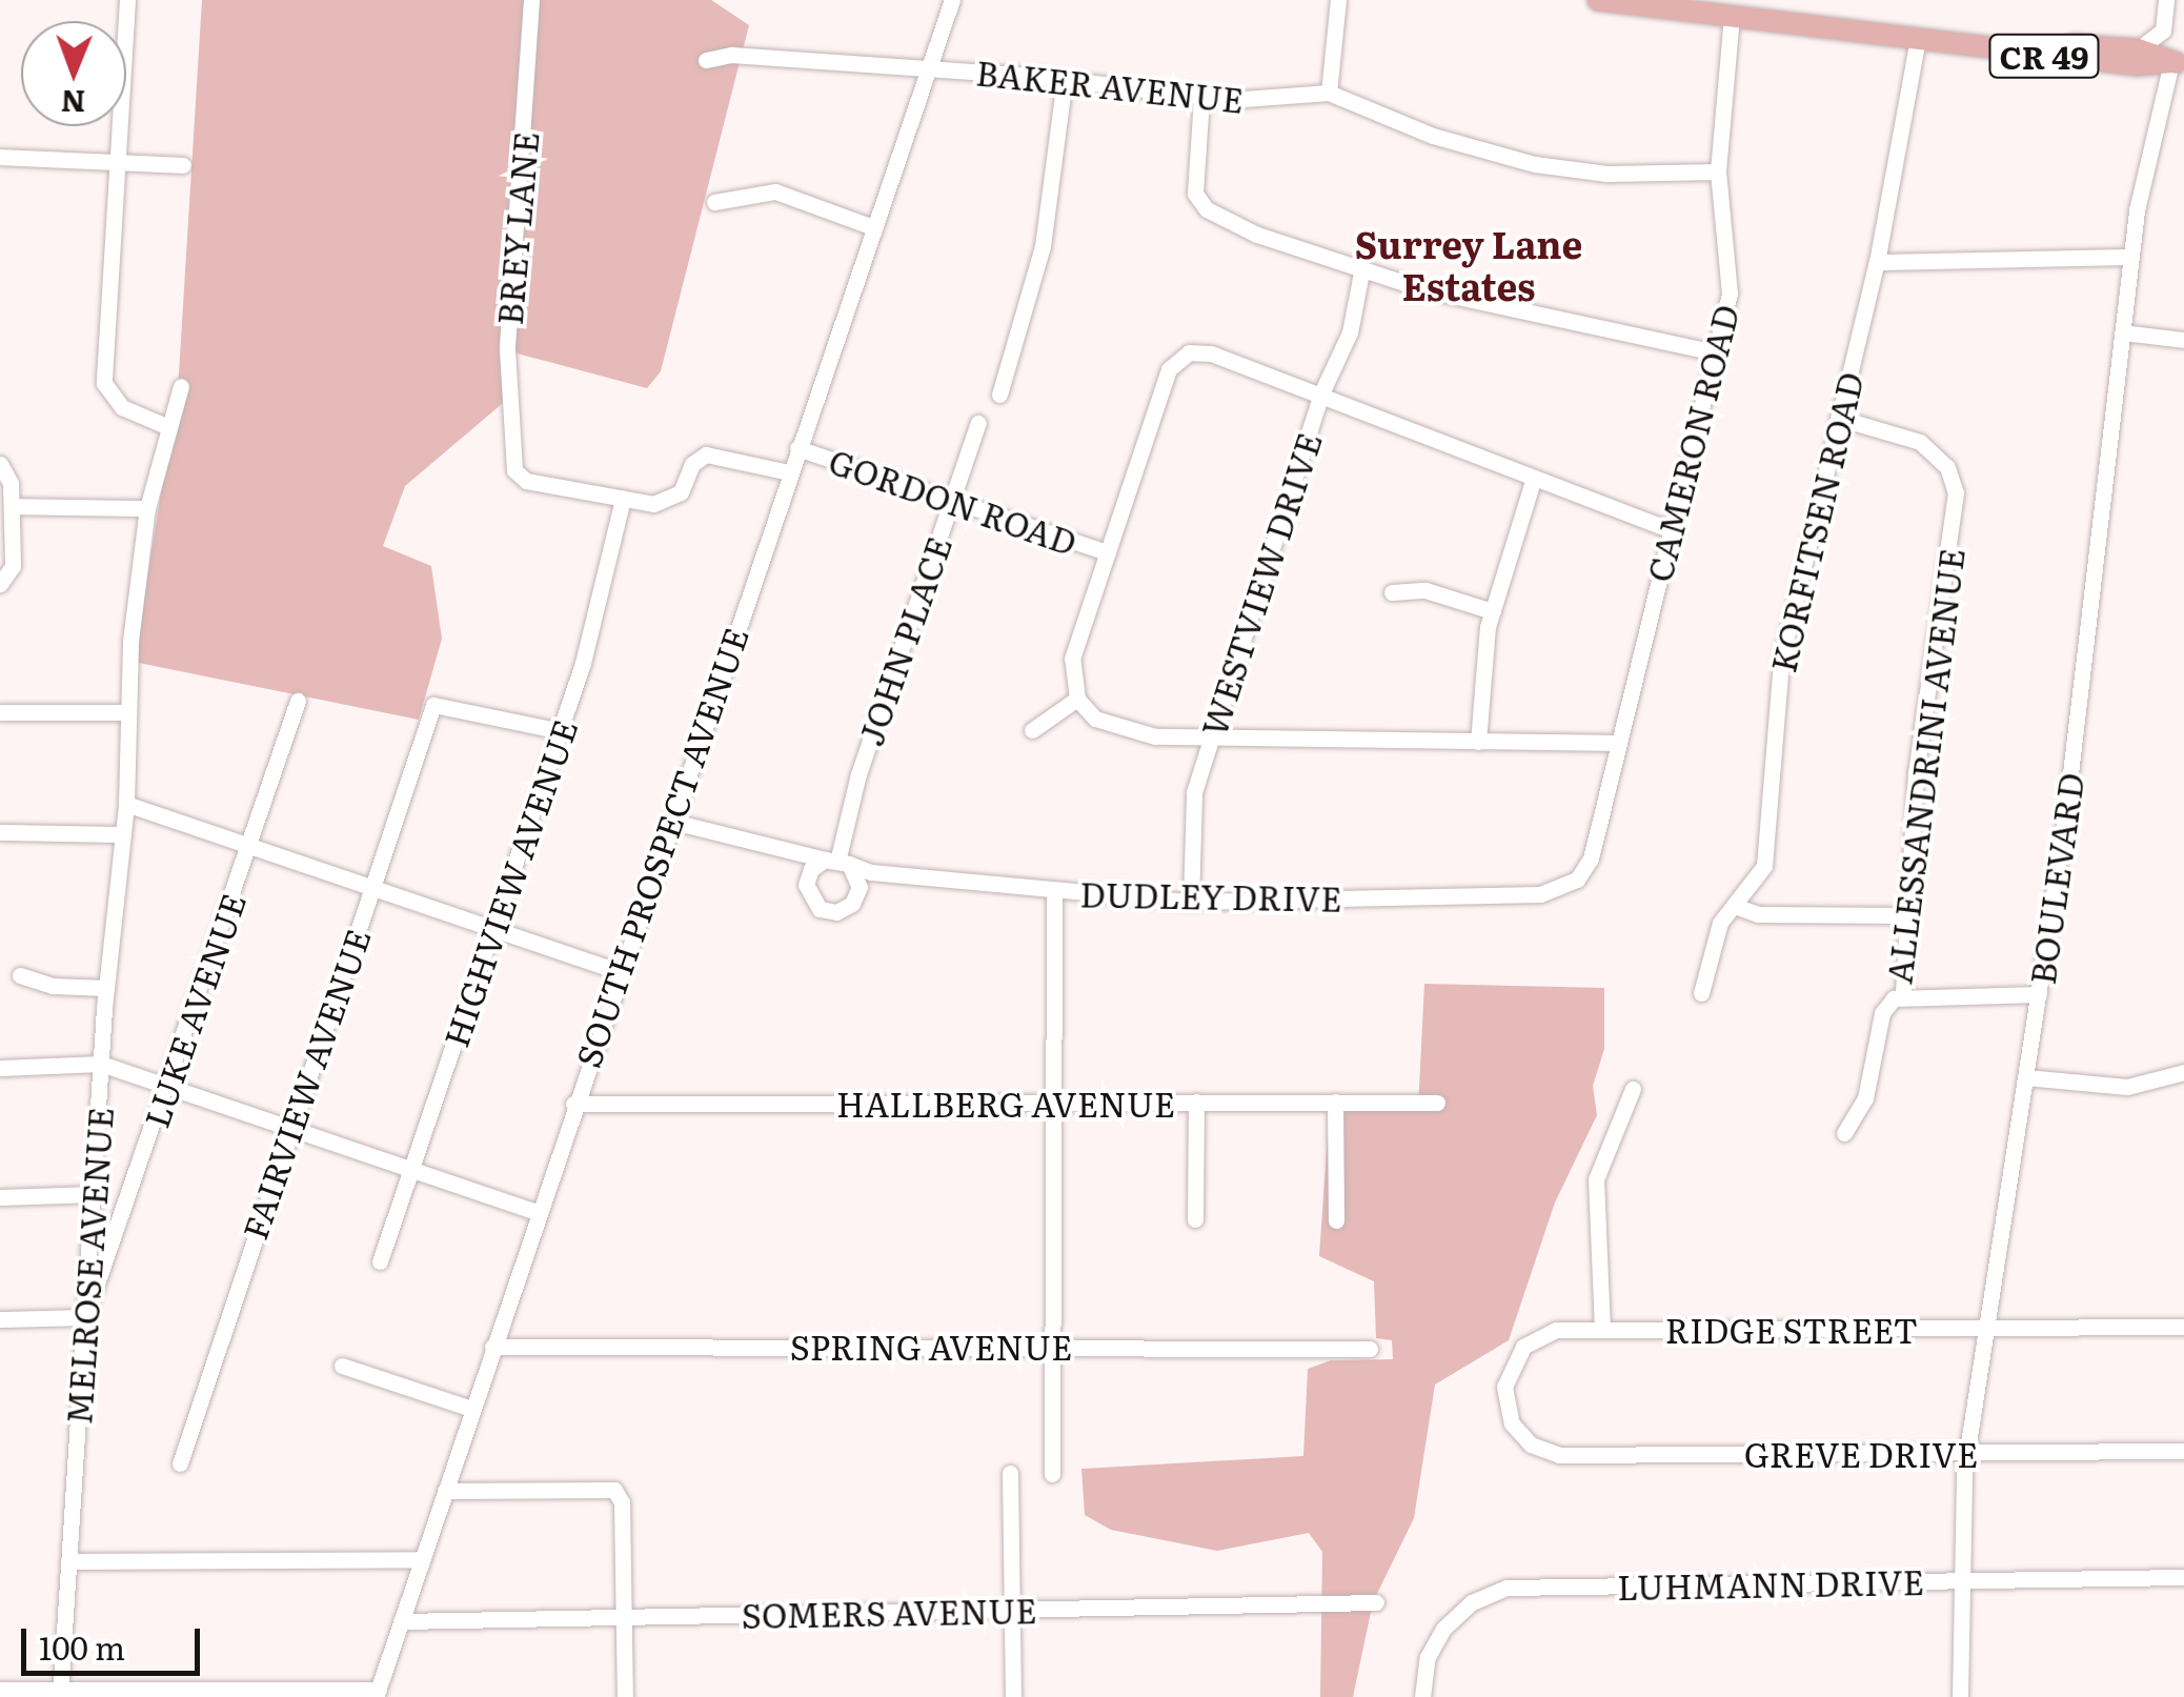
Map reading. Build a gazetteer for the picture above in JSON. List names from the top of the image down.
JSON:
{
  "streets": {
    "main road": ["CR 49"],
    "street": [
      "BAKER AVENUE",
      "BREY LANE",
      "CAMERON ROAD",
      "GORDON ROAD",
      "KORFITSEN ROAD",
      "WESTVIEW DRIVE",
      "JOHN PLACE",
      "ALLESSANDRINI AVENUE",
      "SOUTH PROSPECT AVENUE",
      "BOULEVARD",
      "HIGHVIEW AVENUE",
      "DUDLEY DRIVE",
      "LUKE AVENUE",
      "FAIRVIEW AVENUE",
      "HALLBERG AVENUE",
      "MELROSE AVENUE",
      "RIDGE STREET",
      "SPRING AVENUE",
      "GREVE DRIVE",
      "LUHMANN DRIVE",
      "SOMERS AVENUE"
    ]
  },
  "crossings": [
    ["CR 49", "CAMERON ROAD"],
    ["CR 49", "KORFITSEN ROAD"],
    ["CR 49", "BOULEVARD"],
    ["BAKER AVENUE", "CAMERON ROAD"],
    ["BAKER AVENUE", "SOUTH PROSPECT AVENUE"],
    ["BREY LANE", "HIGHVIEW AVENUE"],
    ["CAMERON ROAD", "DUDLEY DRIVE"],
    ["GORDON ROAD", "JOHN PLACE"],
    ["GORDON ROAD", "SOUTH PROSPECT AVENUE"],
    ["KORFITSEN ROAD", "ALLESSANDRINI AVENUE"],
    ["WESTVIEW DRIVE", "DUDLEY DRIVE"],
    ["JOHN PLACE", "DUDLEY DRIVE"],
    ["SOUTH PROSPECT AVENUE", "DUDLEY DRIVE"],
    ["SOUTH PROSPECT AVENUE", "HALLBERG AVENUE"],
    ["SOUTH PROSPECT AVENUE", "SPRING AVENUE"],
    ["SOUTH PROSPECT AVENUE", "SOMERS AVENUE"],
    ["BOULEVARD", "RIDGE STREET"],
    ["BOULEVARD", "GREVE DRIVE"],
    ["BOULEVARD", "LUHMANN DRIVE"],
    ["HIGHVIEW AVENUE", "FAIRVIEW AVENUE"],
    ["LUKE AVENUE", "MELROSE AVENUE"],
    ["RIDGE STREET", "GREVE DRIVE"]
  ],
  "districts": ["Surrey Lane Estates"],
  "scale_bar": "100 m",
  "north": "bottom"
}
